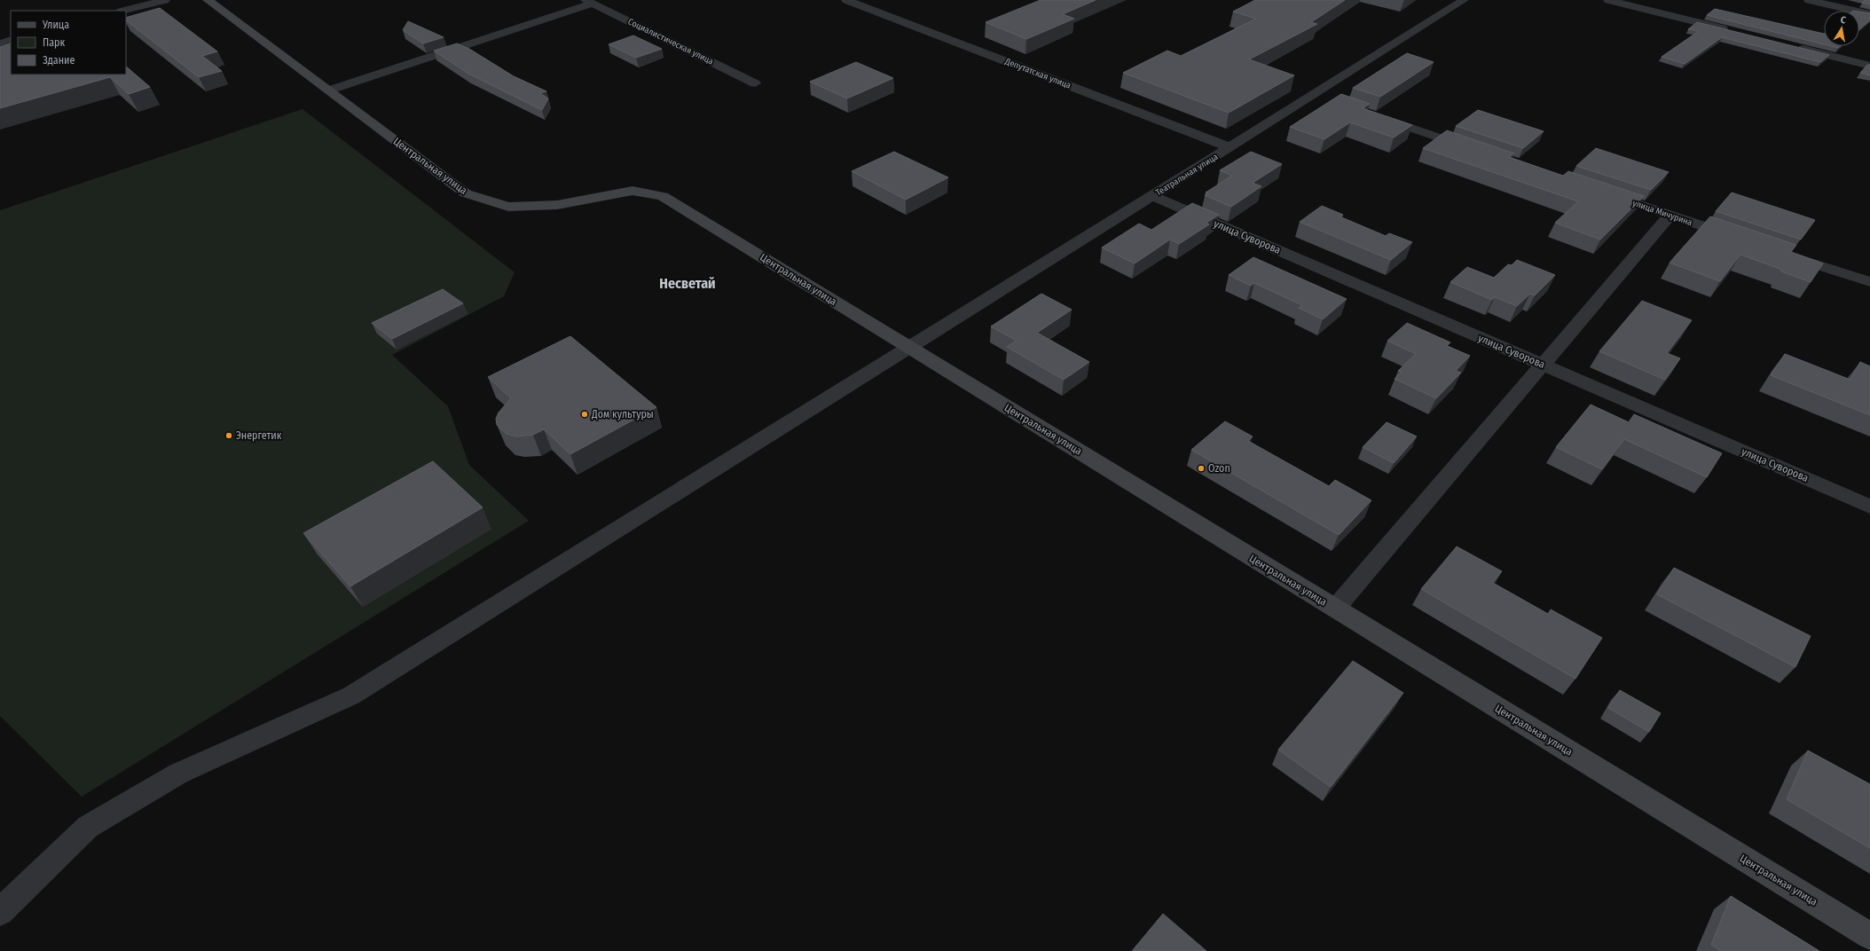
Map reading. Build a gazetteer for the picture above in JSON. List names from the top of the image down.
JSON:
{
  "streets": {
    "main road": ["Центральная улица"],
    "street": [
      "Социалистическая улица",
      "Депутатская улица",
      "Театральная улица",
      "улица Мичурина",
      "улица Суворова"
    ]
  },
  "crossings": [
    ["Депутатская улица", "Театральная улица"],
    ["Центральная улица", "Театральная улица"],
    ["Театральная улица", "улица Суворова"]
  ],
  "districts": ["Несветай"],
  "places": ["Дом культуры", "Энергетик", "Ozon"],
  "legend": ["Улица", "Парк", "Здание"],
  "north": "top"
}
